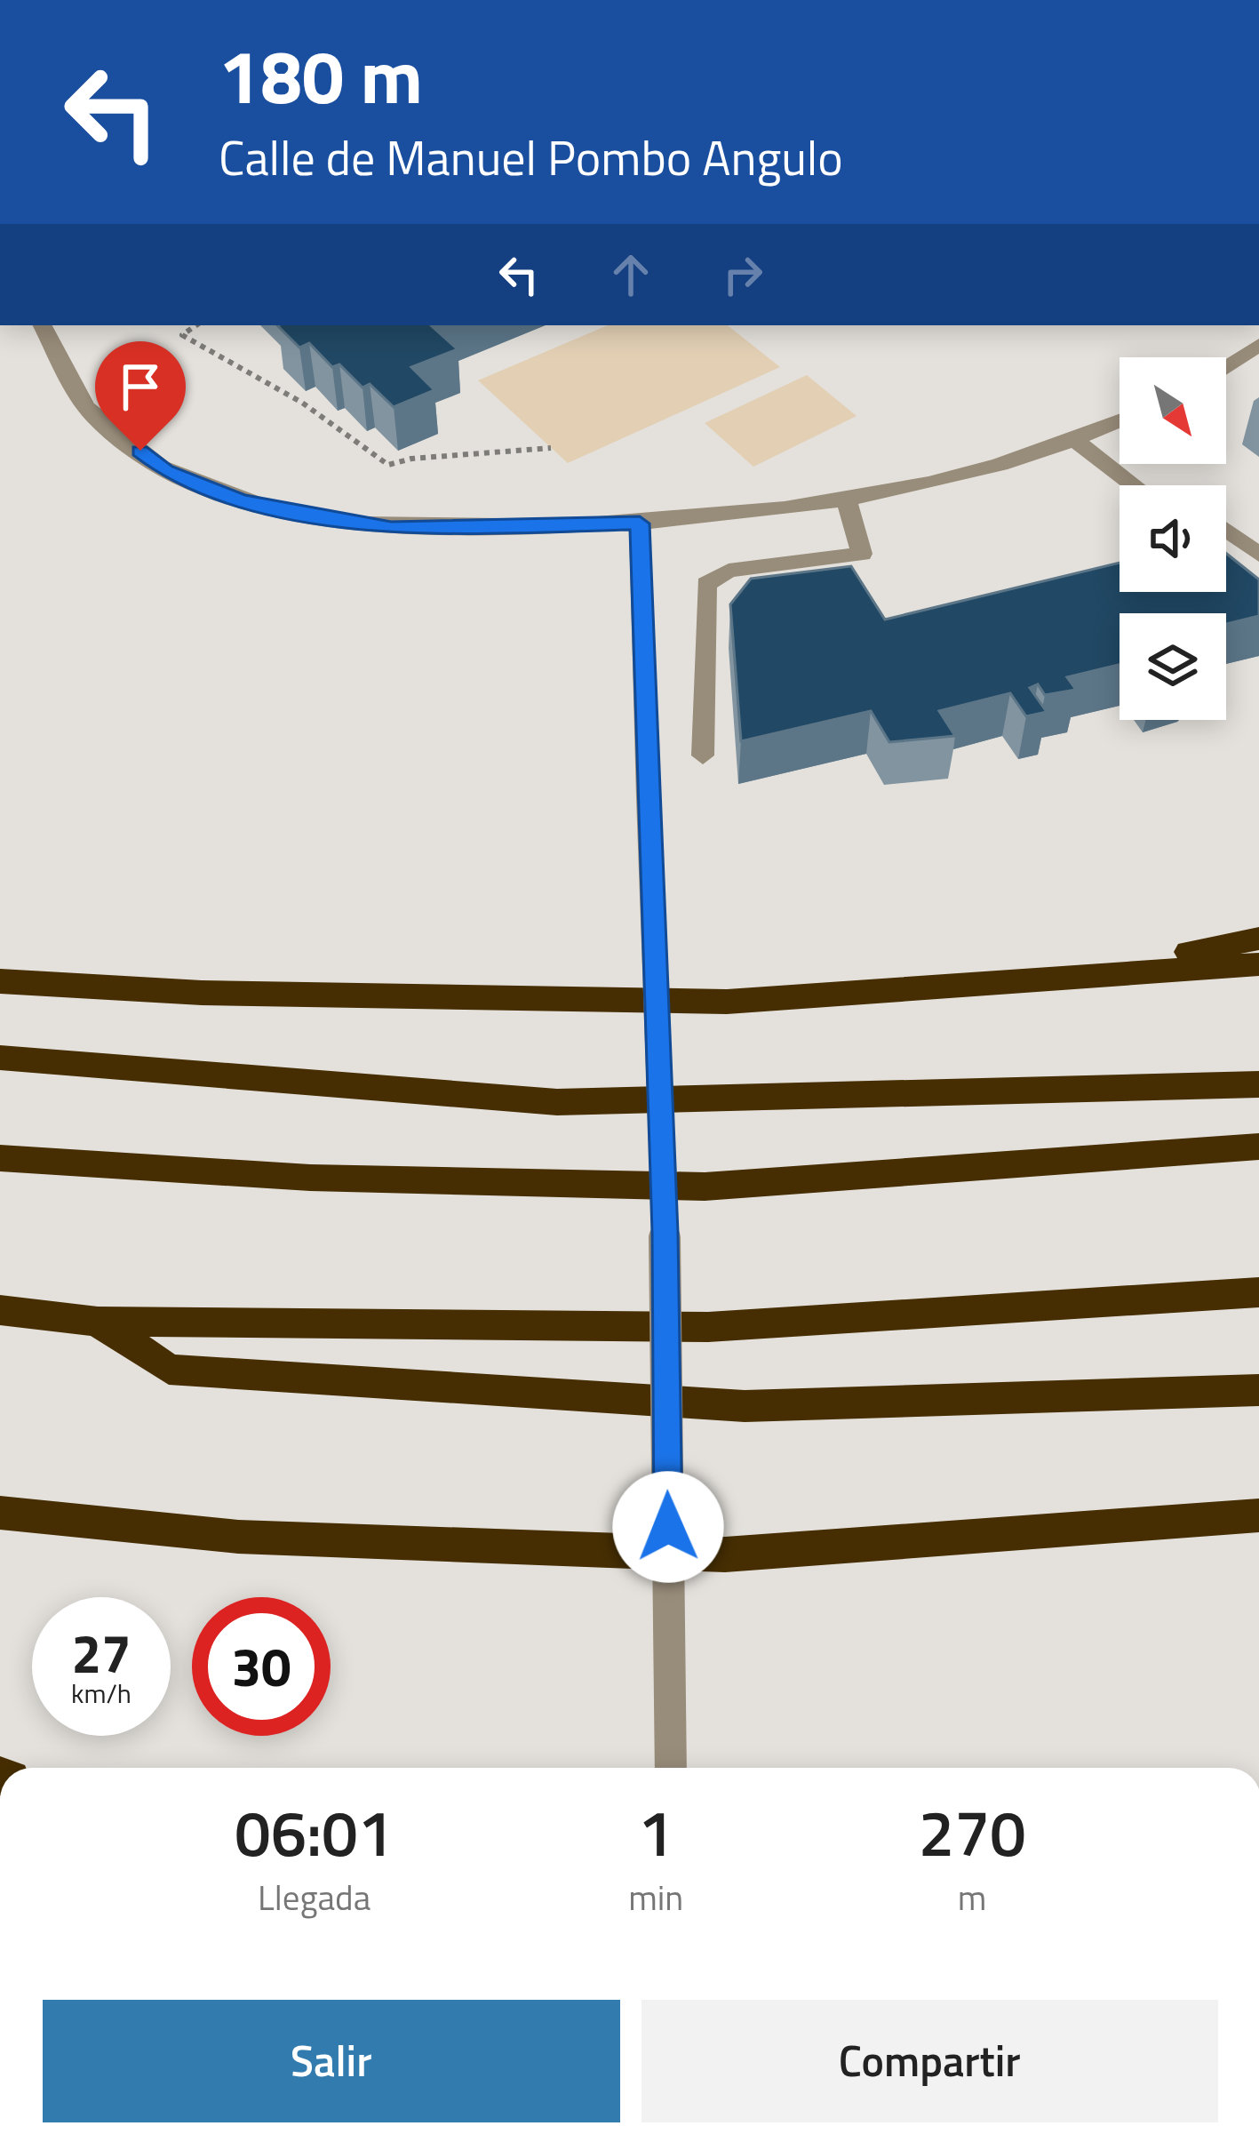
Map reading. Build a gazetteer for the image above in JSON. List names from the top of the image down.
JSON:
{
  "north": "bottom right",
  "page": {
    "turn": ["180 m", "Calle de Manuel Pombo Angulo"],
    "speed": "27 km/h",
    "limit": "30",
    "eta": [
      "06:01",
      "Llegada",
      "1",
      "min",
      "270",
      "m"
    ],
    "buttons": ["Salir", "Compartir"]
  }
}
